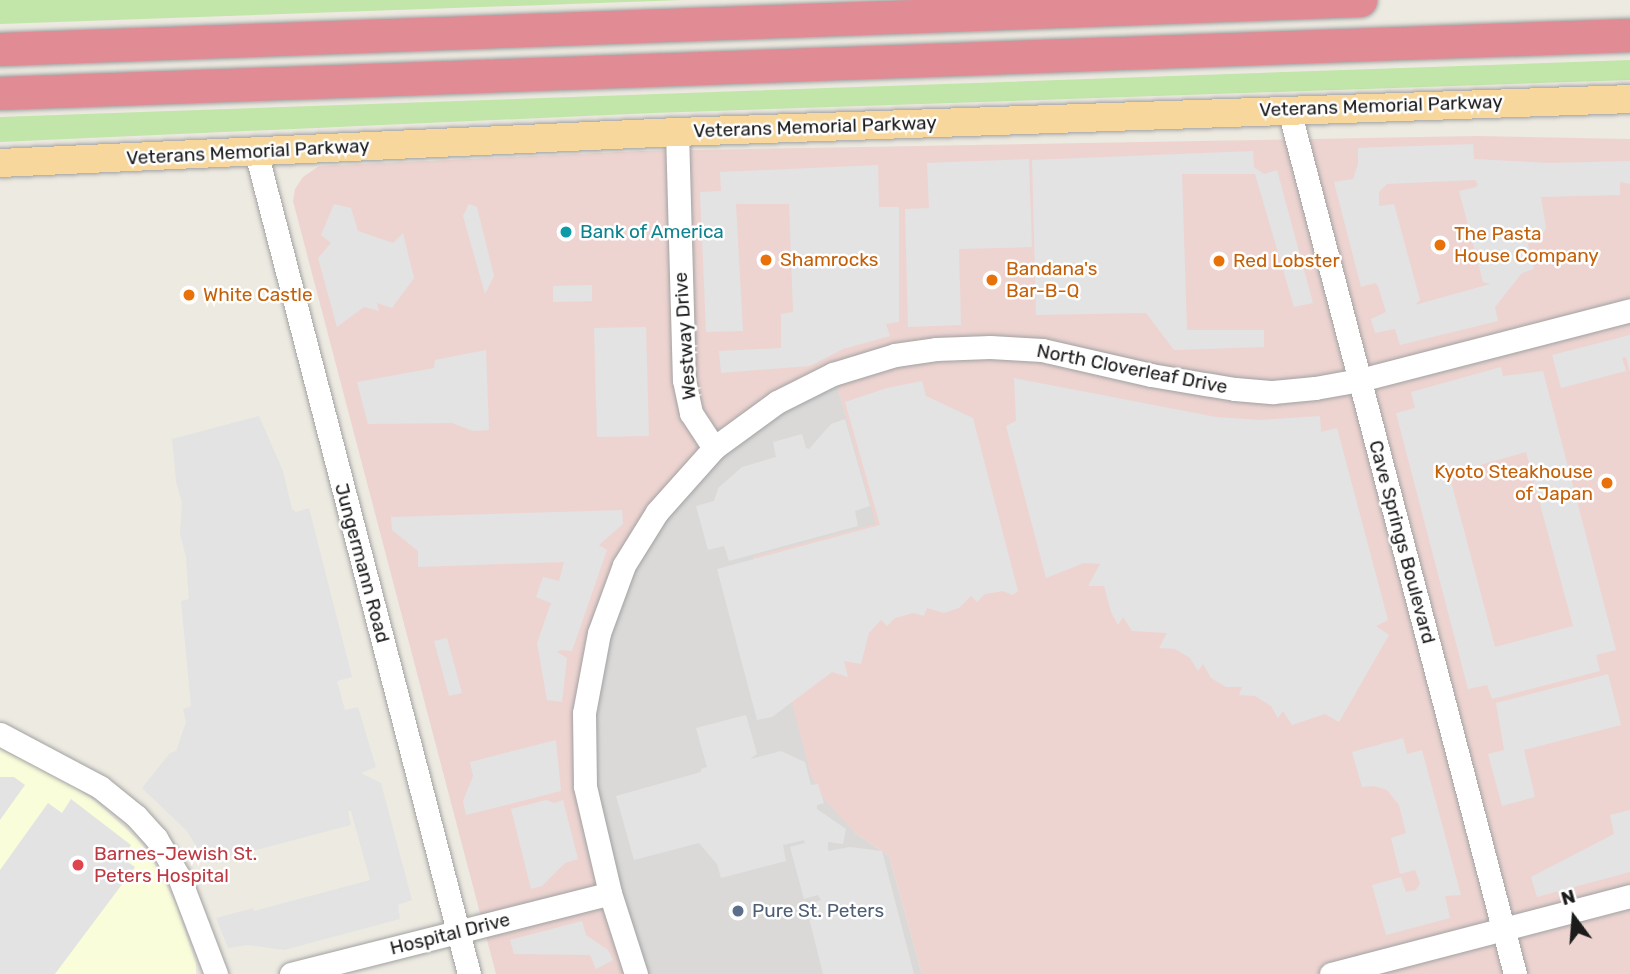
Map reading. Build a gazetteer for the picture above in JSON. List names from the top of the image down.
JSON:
{
  "streets": {
    "main road": ["Veterans Memorial Parkway"],
    "street": [
      "Westway Drive",
      "North Cloverleaf Drive",
      "Cave Springs Boulevard",
      "Jungermann Road",
      "Hospital Drive"
    ]
  },
  "crossings": [
    ["Veterans Memorial Parkway", "Westway Drive"],
    ["Veterans Memorial Parkway", "Cave Springs Boulevard"],
    ["Veterans Memorial Parkway", "Jungermann Road"],
    ["Westway Drive", "North Cloverleaf Drive"],
    ["North Cloverleaf Drive", "Cave Springs Boulevard"],
    ["North Cloverleaf Drive", "Hospital Drive"],
    ["Jungermann Road", "Hospital Drive"]
  ],
  "places": [
    "Bank of America",
    "The Pasta House Company",
    "Shamrocks",
    "Red Lobster",
    "Bandana's Bar-B-Q",
    "White Castle",
    "Kyoto Steakhouse of Japan",
    "Barnes-Jewish St. Peters Hospital",
    "Pure St. Peters"
  ],
  "north": "top"
}
